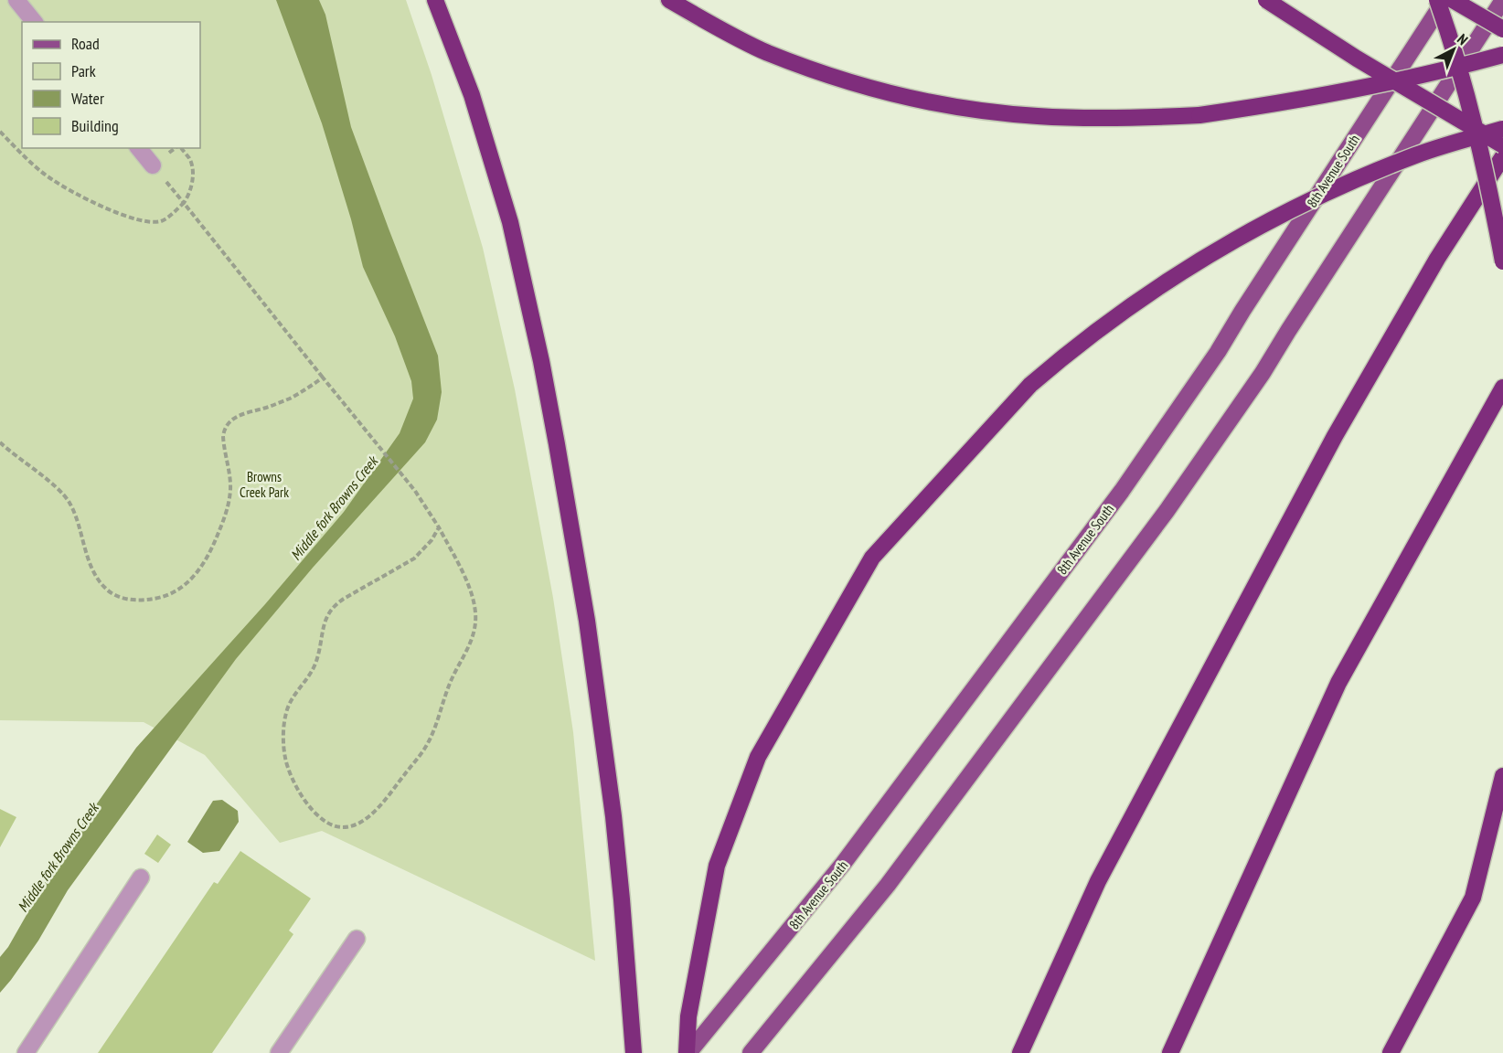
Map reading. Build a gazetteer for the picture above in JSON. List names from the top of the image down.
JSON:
{
  "streets": {
    "main road": ["8th Avenue South"]
  },
  "water": ["Middle fork Browns Creek"],
  "parks": ["Browns Creek Park"],
  "legend": [
    "Road",
    "Park",
    "Water",
    "Building"
  ],
  "north": "top right"
}
